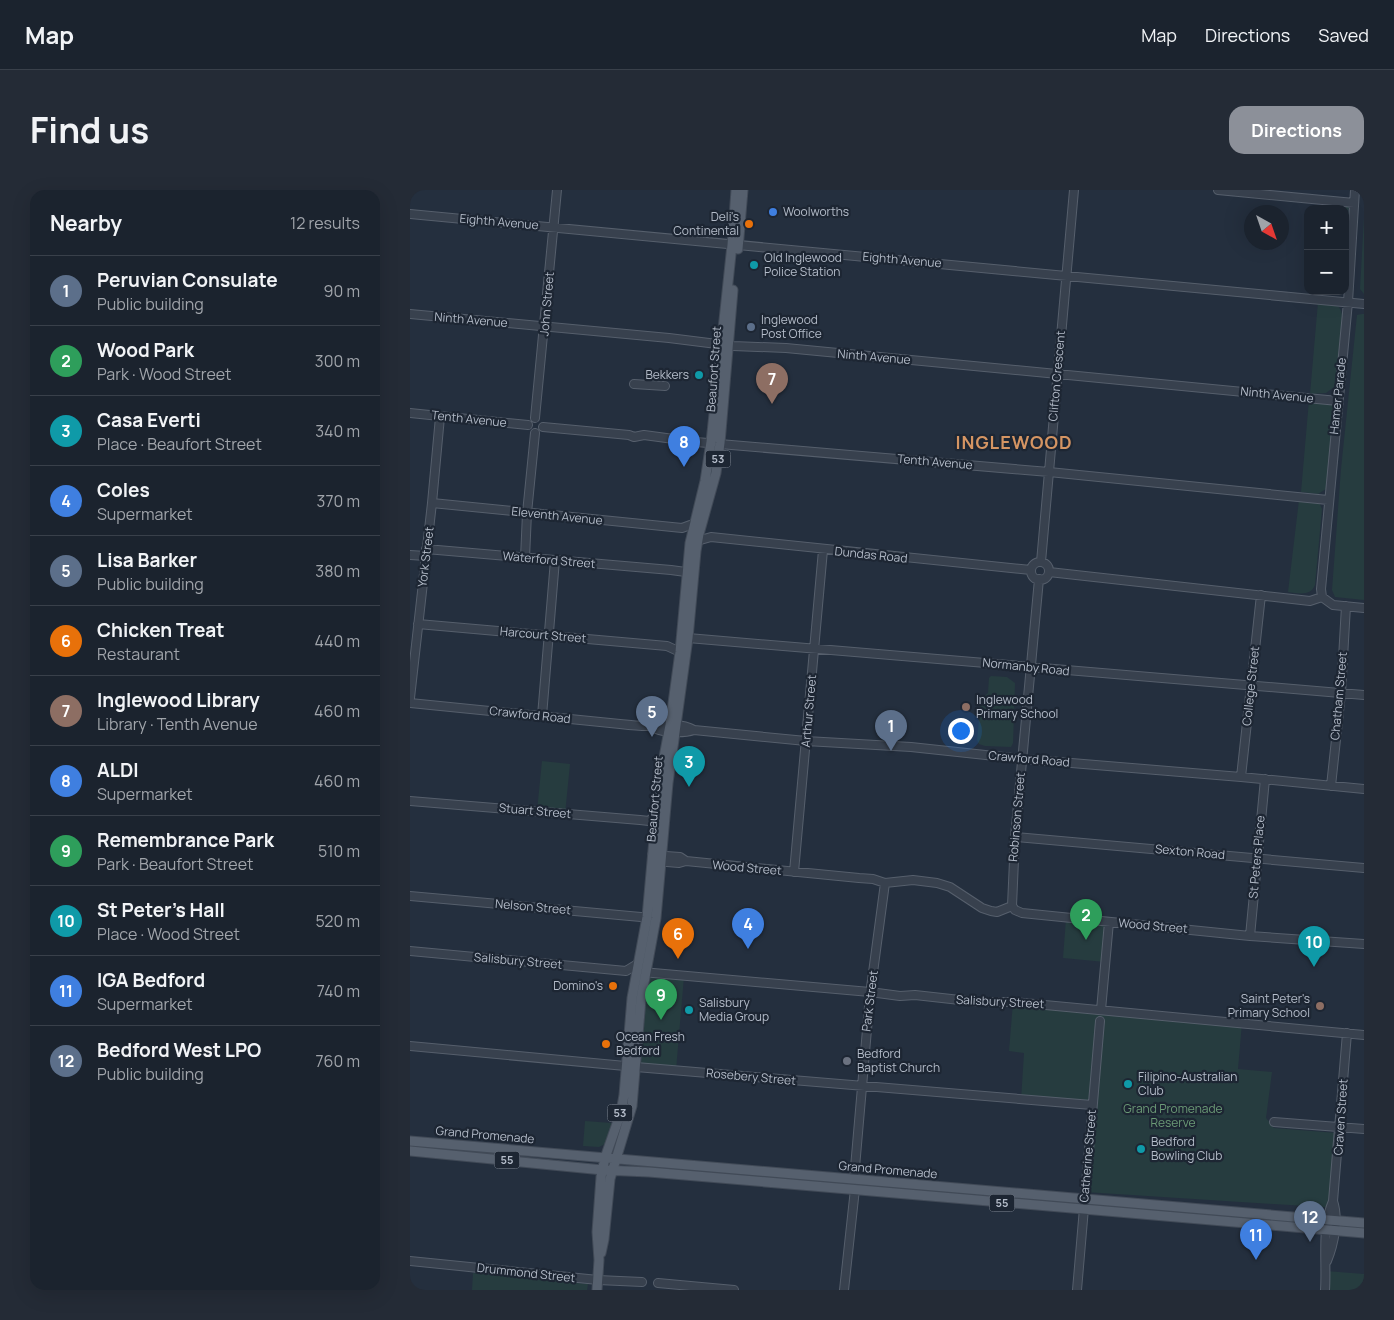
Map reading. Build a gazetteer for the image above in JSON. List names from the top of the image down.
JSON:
{
  "streets": {
    "main road": [
      "Beaufort Street",
      "53",
      "Grand Promenade",
      "55"
    ],
    "street": [
      "Eighth Avenue",
      "John Street",
      "Ninth Avenue",
      "Clifton Crescent",
      "Hamer Parade",
      "Tenth Avenue",
      "Eleventh Avenue",
      "Dundas Road",
      "York Street",
      "Waterford Street",
      "Harcourt Street",
      "Normanby Road",
      "College Street",
      "Chatham Street",
      "Arthur Street",
      "Crawford Road",
      "Stuart Street",
      "Robinson Street",
      "Sexton Road",
      "St Peters Place",
      "Wood Street",
      "Nelson Street",
      "Salisbury Street",
      "Park Street",
      "Rosebery Street",
      "Craven Street",
      "Catherine Street",
      "Drummond Street"
    ]
  },
  "crossings": [
    ["Eighth Avenue", "John Street"],
    ["Eighth Avenue", "Beaufort Street"],
    ["Eighth Avenue", "Clifton Crescent"],
    ["Eighth Avenue", "Hamer Parade"],
    ["John Street", "Ninth Avenue"],
    ["John Street", "Tenth Avenue"],
    ["Ninth Avenue", "Beaufort Street"],
    ["Ninth Avenue", "Clifton Crescent"],
    ["Ninth Avenue", "Hamer Parade"],
    ["Beaufort Street", "Tenth Avenue"],
    ["Beaufort Street", "Eleventh Avenue"],
    ["Beaufort Street", "Dundas Road"],
    ["Beaufort Street", "Waterford Street"],
    ["Beaufort Street", "Harcourt Street"],
    ["Beaufort Street", "Normanby Road"],
    ["Beaufort Street", "Crawford Road"],
    ["Beaufort Street", "Stuart Street"],
    ["Beaufort Street", "Wood Street"],
    ["Beaufort Street", "Nelson Street"],
    ["Beaufort Street", "Salisbury Street"],
    ["Beaufort Street", "Rosebery Street"],
    ["Beaufort Street", "Grand Promenade"],
    ["Beaufort Street", "Drummond Street"],
    ["Clifton Crescent", "Tenth Avenue"],
    ["Clifton Crescent", "Dundas Road"],
    ["Clifton Crescent", "Robinson Street"],
    ["Hamer Parade", "Tenth Avenue"],
    ["Tenth Avenue", "York Street"],
    ["Eleventh Avenue", "York Street"],
    ["Dundas Road", "Arthur Street"],
    ["Dundas Road", "Robinson Street"],
    ["York Street", "Waterford Street"],
    ["York Street", "Harcourt Street"],
    ["Harcourt Street", "Normanby Road"],
    ["Normanby Road", "College Street"],
    ["Normanby Road", "Chatham Street"],
    ["Normanby Road", "Arthur Street"],
    ["Normanby Road", "Robinson Street"],
    ["College Street", "Crawford Road"],
    ["Chatham Street", "Crawford Road"],
    ["Arthur Street", "Crawford Road"],
    ["Arthur Street", "Wood Street"],
    ["Crawford Road", "Robinson Street"],
    ["Crawford Road", "St Peters Place"],
    ["Robinson Street", "Sexton Road"],
    ["Robinson Street", "Wood Street"],
    ["Sexton Road", "St Peters Place"],
    ["St Peters Place", "Wood Street"],
    ["Wood Street", "Park Street"],
    ["Salisbury Street", "Park Street"],
    ["Salisbury Street", "Craven Street"],
    ["Park Street", "Rosebery Street"],
    ["Park Street", "Grand Promenade"],
    ["Rosebery Street", "Catherine Street"],
    ["Craven Street", "Grand Promenade"],
    ["Grand Promenade", "Catherine Street"]
  ],
  "districts": ["INGLEWOOD"],
  "parks": ["Grand Promenade Reserve"],
  "places": [
    "Woolworths",
    "Deli's Continental",
    "Old Inglewood Police Station",
    "Inglewood Post Office",
    "Bekkers",
    "Inglewood Primary School",
    "Domino's",
    "Saint Peter's Primary School",
    "Salisbury Media Group",
    "Ocean Fresh Bedford",
    "Bedford Baptist Church",
    "Filipino-Australian Club",
    "Bedford Bowling Club"
  ],
  "north": "bottom right",
  "page": {
    "header": "Map",
    "nav": ["Map", "Directions", "Saved"],
    "title": "Find us",
    "buttons": "Directions",
    "heading": ["Nearby", "12 results"],
    "map_buttons": ["+", "−"],
    "list": [
      {
        "mark": "1",
        "name": "Peruvian Consulate",
        "note": "Public building",
        "value": "90 m"
      },
      {
        "mark": "2",
        "name": "Wood Park",
        "note": "Park · Wood Street",
        "value": "300 m"
      },
      {
        "mark": "3",
        "name": "Casa Everti",
        "note": "Place · Beaufort Street",
        "value": "340 m"
      },
      {
        "mark": "4",
        "name": "Coles",
        "note": "Supermarket",
        "value": "370 m"
      },
      {
        "mark": "5",
        "name": "Lisa Barker",
        "note": "Public building",
        "value": "380 m"
      },
      {
        "mark": "6",
        "name": "Chicken Treat",
        "note": "Restaurant",
        "value": "440 m"
      },
      {
        "mark": "7",
        "name": "Inglewood Library",
        "note": "Library · Tenth Avenue",
        "value": "460 m"
      },
      {
        "mark": "8",
        "name": "ALDI",
        "note": "Supermarket",
        "value": "460 m"
      },
      {
        "mark": "9",
        "name": "Remembrance Park",
        "note": "Park · Beaufort Street",
        "value": "510 m"
      },
      {
        "mark": "10",
        "name": "St Peter's Hall",
        "note": "Place · Wood Street",
        "value": "520 m"
      },
      {
        "mark": "11",
        "name": "IGA Bedford",
        "note": "Supermarket",
        "value": "740 m"
      },
      {
        "mark": "12",
        "name": "Bedford West LPO",
        "note": "Public building",
        "value": "760 m"
      }
    ],
    "pins": [
      "7",
      "8",
      "5",
      "1",
      "3",
      "2",
      "4",
      "6",
      "10",
      "9",
      "12",
      "11"
    ]
  }
}
